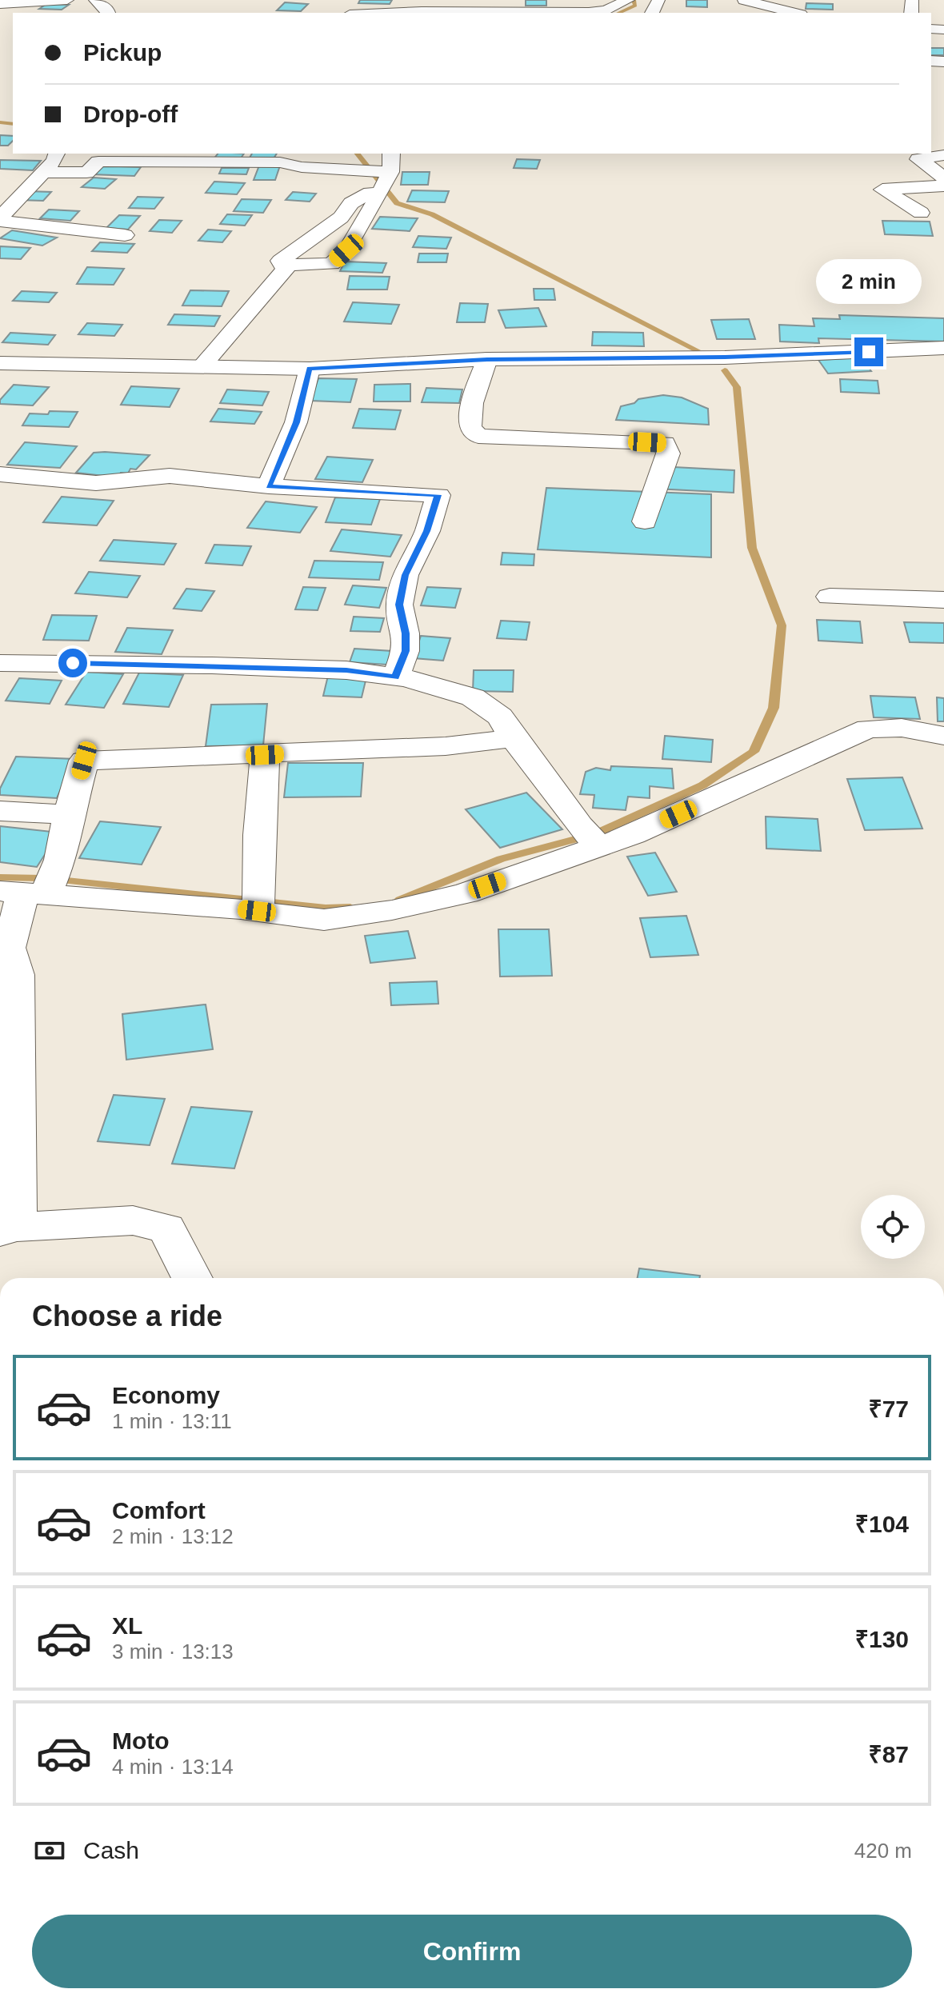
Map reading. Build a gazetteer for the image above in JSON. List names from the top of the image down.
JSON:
{
  "page": {
    "banner": ["Pickup", "Drop-off"],
    "bubble": "2 min",
    "heading": "Choose a ride",
    "list": [
      {
        "name": "Economy",
        "note": "1 min · 13:11",
        "value": "₹77"
      },
      {
        "name": "Comfort",
        "note": "2 min · 13:12",
        "value": "₹104"
      },
      {
        "name": "XL",
        "note": "3 min · 13:13",
        "value": "₹130"
      },
      {
        "name": "Moto",
        "note": "4 min · 13:14",
        "value": "₹87"
      }
    ],
    "pay": ["Cash", "420 m"],
    "buttons": "Confirm"
  }
}
